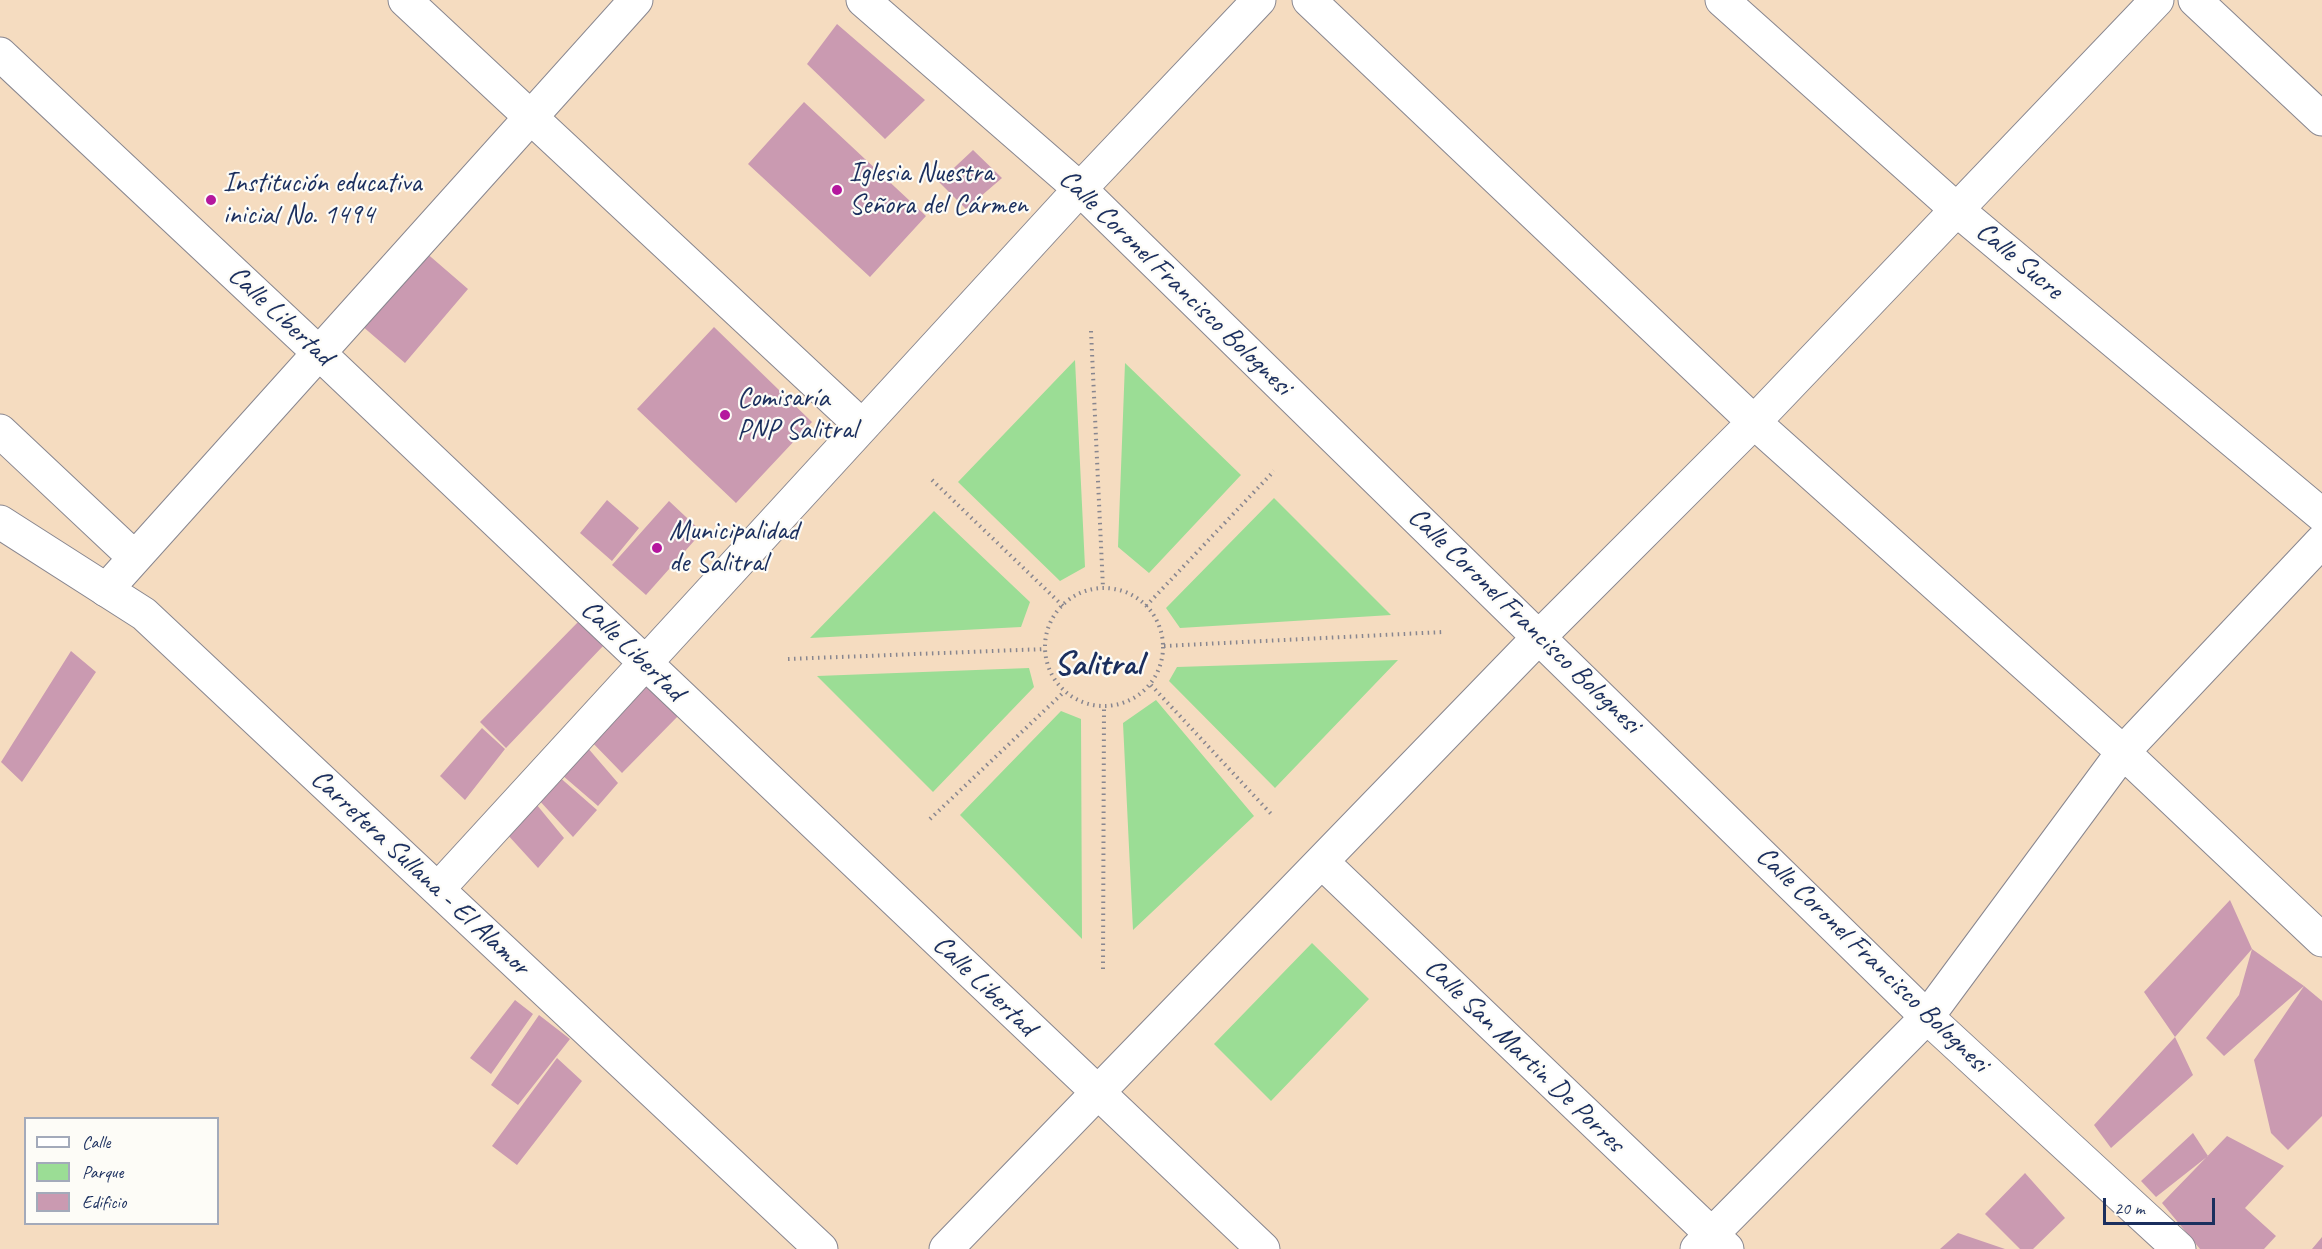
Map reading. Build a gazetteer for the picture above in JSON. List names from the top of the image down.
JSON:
{
  "streets": {
    "main road": [
      "Calle Sucre",
      "Calle Coronel Francisco Bolognesi",
      "Calle Libertad",
      "Carretera Sullana - El Alamor",
      "Calle San Martin De Porres"
    ]
  },
  "districts": ["Salitral"],
  "places": [
    "Iglesia Nuestra Señora del Cármen",
    "Institución educativa inicial No. 1494",
    "Comisaría PNP Salitral",
    "Municipalidad de Salitral"
  ],
  "legend": ["Calle", "Parque", "Edificio"],
  "scale_bar": "20 m"
}
